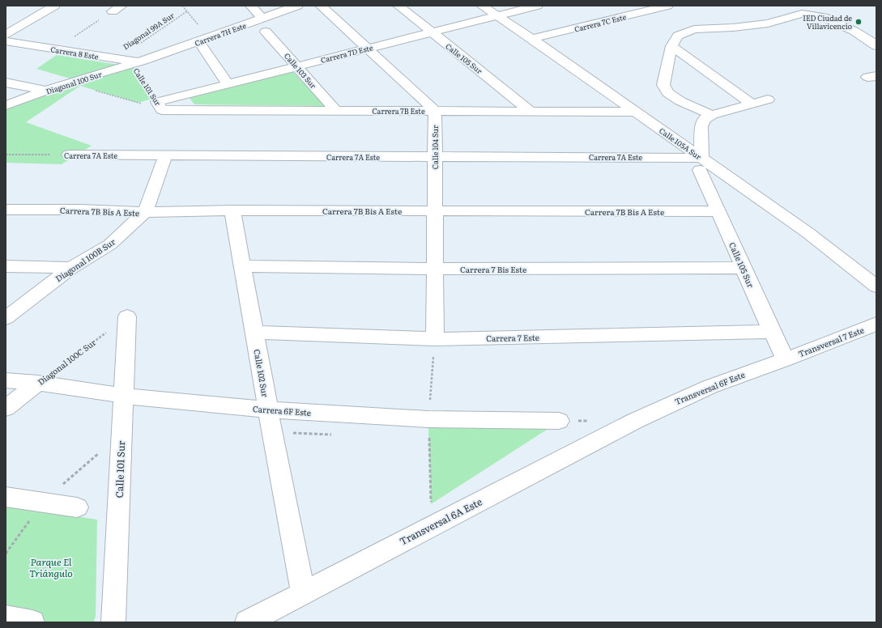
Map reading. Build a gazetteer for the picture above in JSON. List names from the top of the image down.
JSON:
{
  "streets": {
    "street": [
      "Carrera 7C Este",
      "Carrera 7H Este",
      "Carrera 8 Este",
      "Carrera 7D Este",
      "Calle 105 Sur",
      "Calle 103 Sur",
      "Diagonal 100 Sur",
      "Calle 101 Sur",
      "Carrera 7B Este",
      "Calle 105A Sur",
      "Calle 104 Sur",
      "Carrera 7A Este",
      "Carrera 7B Bis A Este",
      "Diagonal 100B Sur",
      "Carrera 7 Bis Este",
      "Carrera 7 Este",
      "Transversal 7 Este",
      "Diagonal 100C Sur",
      "Calle 102 Sur",
      "Transversal 6F Este",
      "Carrera 6F Este",
      "Transversal 6A Este"
    ],
    "path": ["Diagonal 99A Sur"]
  },
  "crossings": [
    ["Carrera 7C Este", "Calle 105A Sur"],
    ["Diagonal 99A Sur", "Carrera 8 Este"],
    ["Carrera 7H Este", "Carrera 8 Este"],
    ["Carrera 7H Este", "Diagonal 100 Sur"],
    ["Carrera 7H Este", "Calle 101 Sur"],
    ["Carrera 8 Este", "Diagonal 100 Sur"],
    ["Carrera 8 Este", "Calle 101 Sur"],
    ["Carrera 7D Este", "Calle 105 Sur"],
    ["Carrera 7D Este", "Calle 103 Sur"],
    ["Carrera 7D Este", "Calle 101 Sur"],
    ["Carrera 7D Este", "Carrera 7B Este"],
    ["Carrera 7D Este", "Calle 105A Sur"],
    ["Calle 105 Sur", "Carrera 7B Este"],
    ["Calle 105 Sur", "Calle 105A Sur"],
    ["Calle 105 Sur", "Carrera 7A Este"],
    ["Calle 105 Sur", "Carrera 7B Bis A Este"],
    ["Calle 105 Sur", "Carrera 7 Bis Este"],
    ["Calle 105 Sur", "Carrera 7 Este"],
    ["Calle 105 Sur", "Transversal 7 Este"],
    ["Calle 105 Sur", "Transversal 6F Este"],
    ["Calle 103 Sur", "Carrera 7B Este"],
    ["Diagonal 100 Sur", "Calle 101 Sur"],
    ["Calle 101 Sur", "Carrera 7B Este"],
    ["Calle 101 Sur", "Diagonal 100C Sur"],
    ["Calle 101 Sur", "Carrera 6F Este"],
    ["Carrera 7B Este", "Calle 105A Sur"],
    ["Carrera 7B Este", "Calle 104 Sur"],
    ["Calle 105A Sur", "Carrera 7A Este"],
    ["Calle 104 Sur", "Carrera 7A Este"],
    ["Calle 104 Sur", "Carrera 7B Bis A Este"],
    ["Calle 104 Sur", "Carrera 7 Bis Este"],
    ["Calle 104 Sur", "Carrera 7 Este"],
    ["Carrera 7A Este", "Diagonal 100B Sur"],
    ["Carrera 7B Bis A Este", "Diagonal 100B Sur"],
    ["Carrera 7B Bis A Este", "Calle 102 Sur"],
    ["Carrera 7 Bis Este", "Calle 102 Sur"],
    ["Carrera 7 Este", "Calle 102 Sur"],
    ["Transversal 7 Este", "Transversal 6F Este"],
    ["Diagonal 100C Sur", "Carrera 6F Este"],
    ["Calle 102 Sur", "Carrera 6F Este"],
    ["Calle 102 Sur", "Transversal 6A Este"],
    ["Transversal 6F Este", "Transversal 6A Este"]
  ],
  "parks": ["Parque El Triángulo"],
  "places": ["IED Ciudad de Villavicencio"]
}
